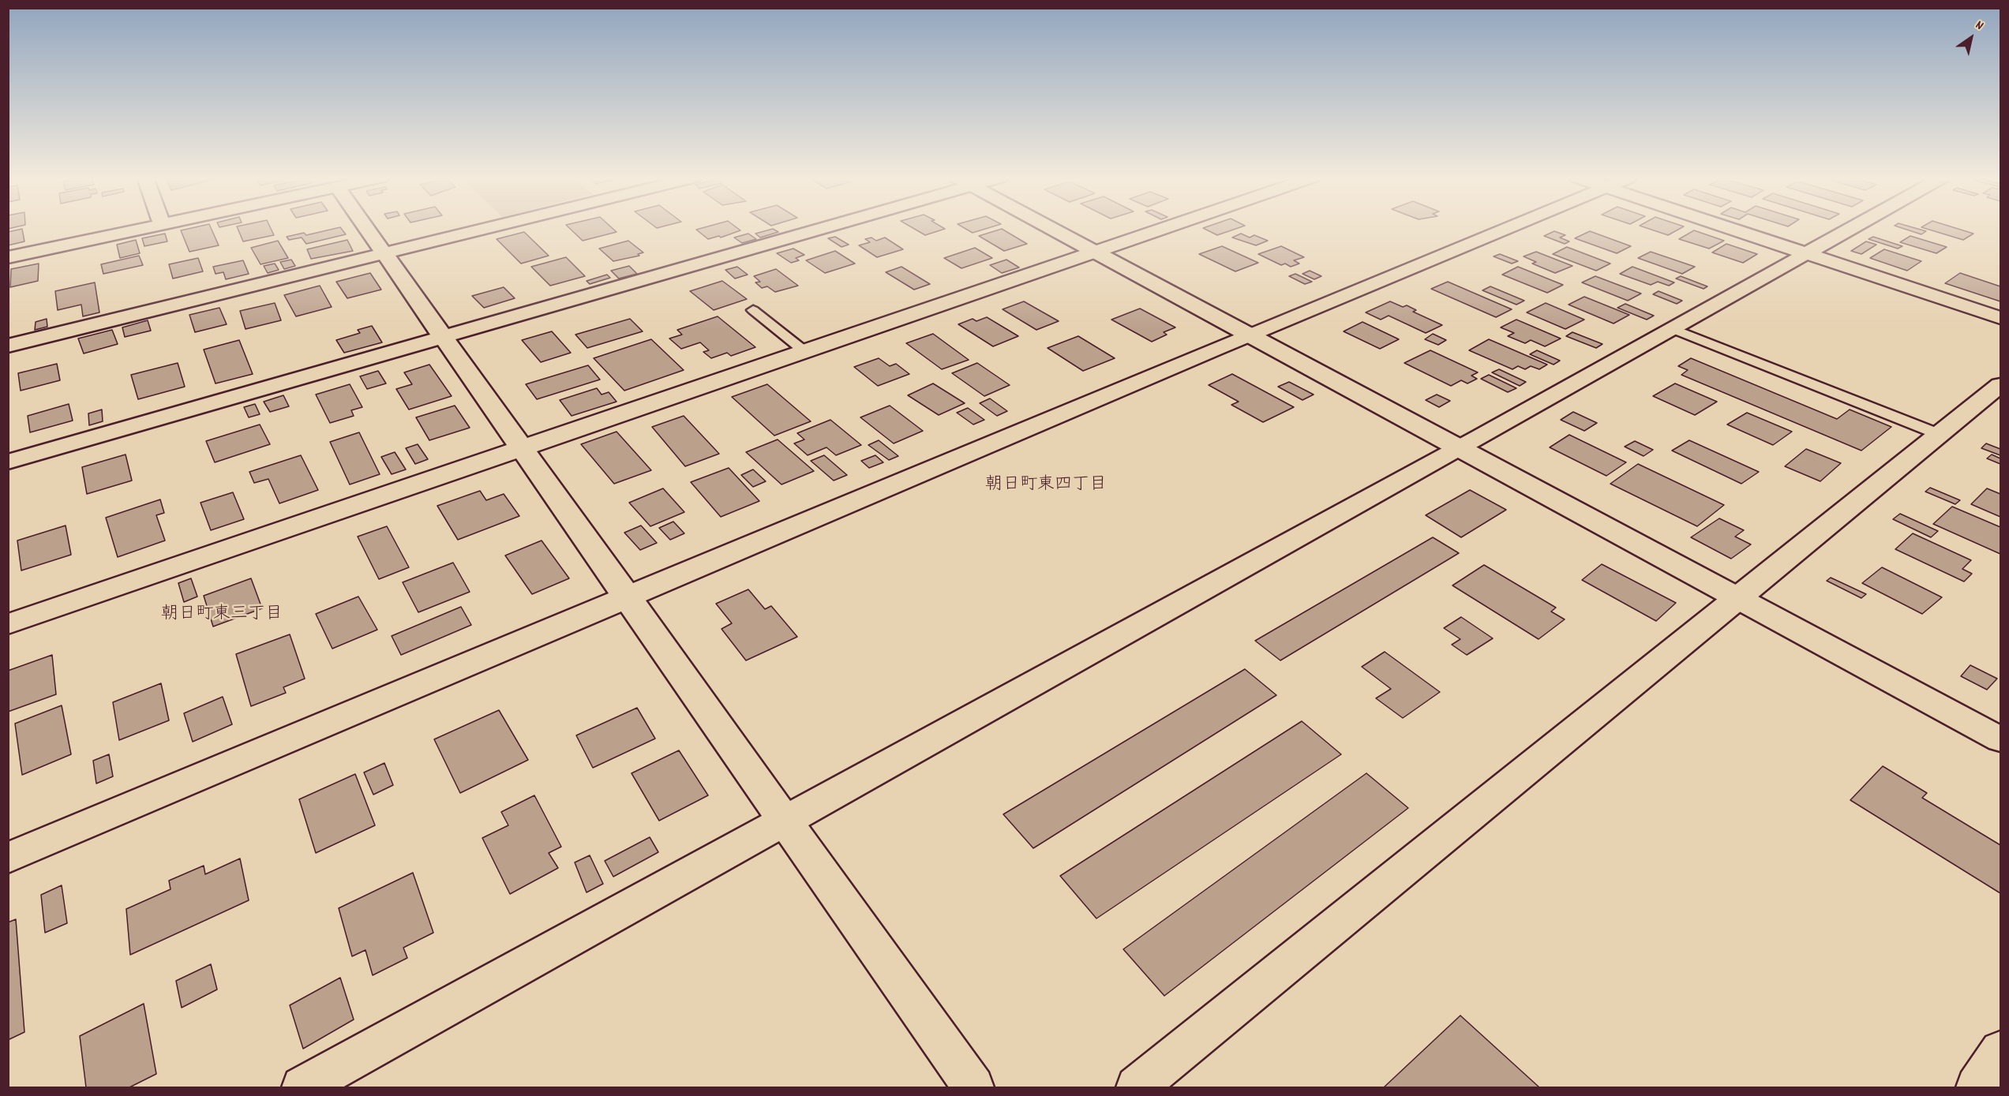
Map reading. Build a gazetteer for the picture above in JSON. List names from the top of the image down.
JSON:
{
  "districts": ["朝日町東四丁目", "朝日町東三丁目"],
  "north": "top right"
}
